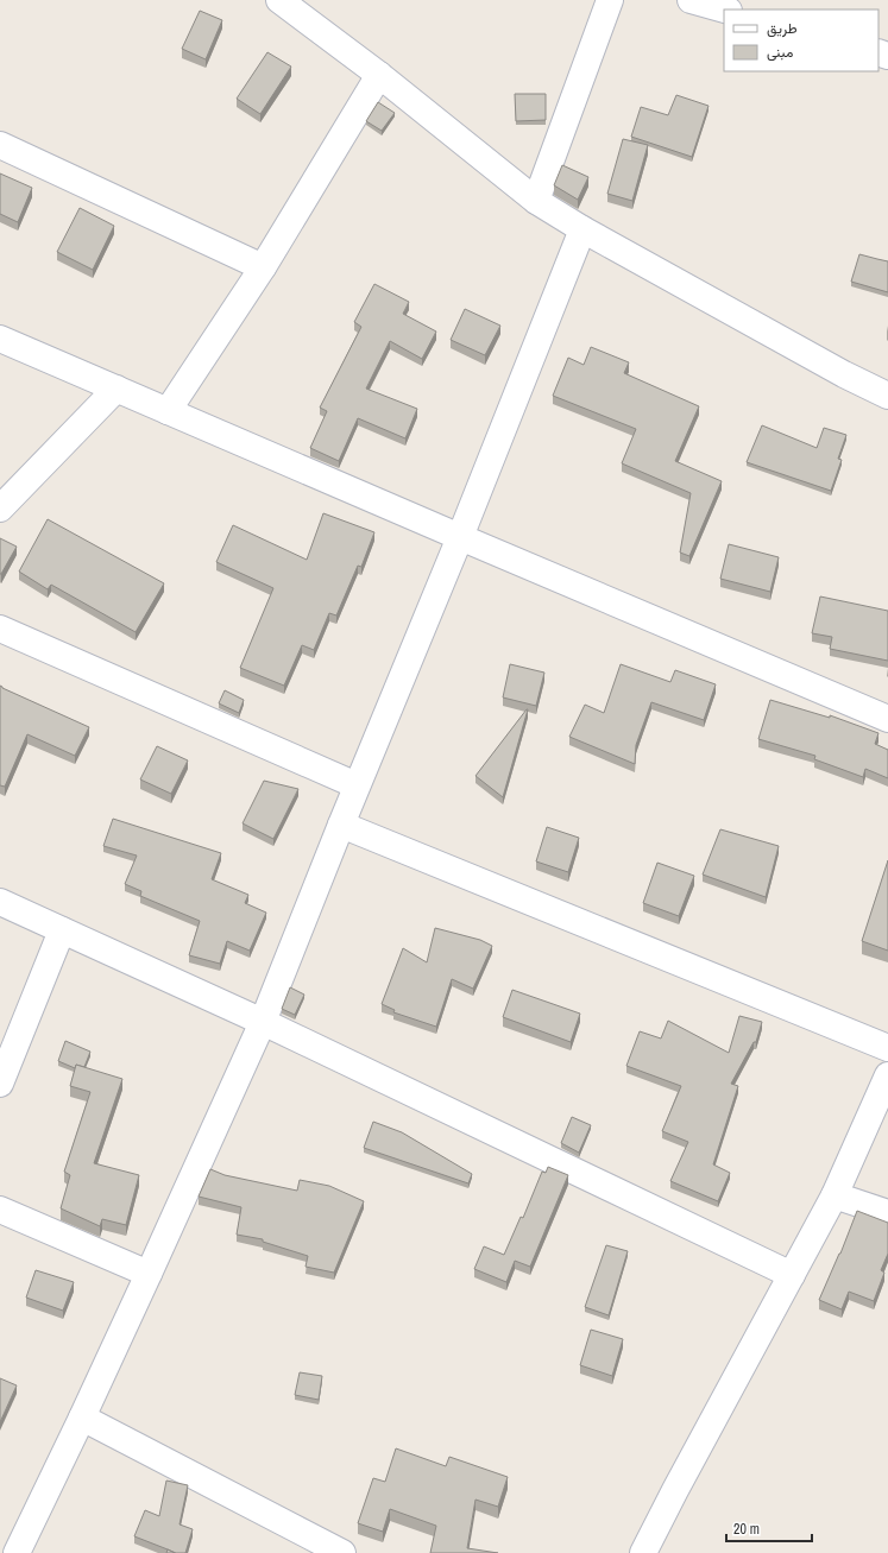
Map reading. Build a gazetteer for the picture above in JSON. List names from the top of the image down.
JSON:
{
  "legend": ["طريق", "مبنى"],
  "scale_bar": "20 m"
}
